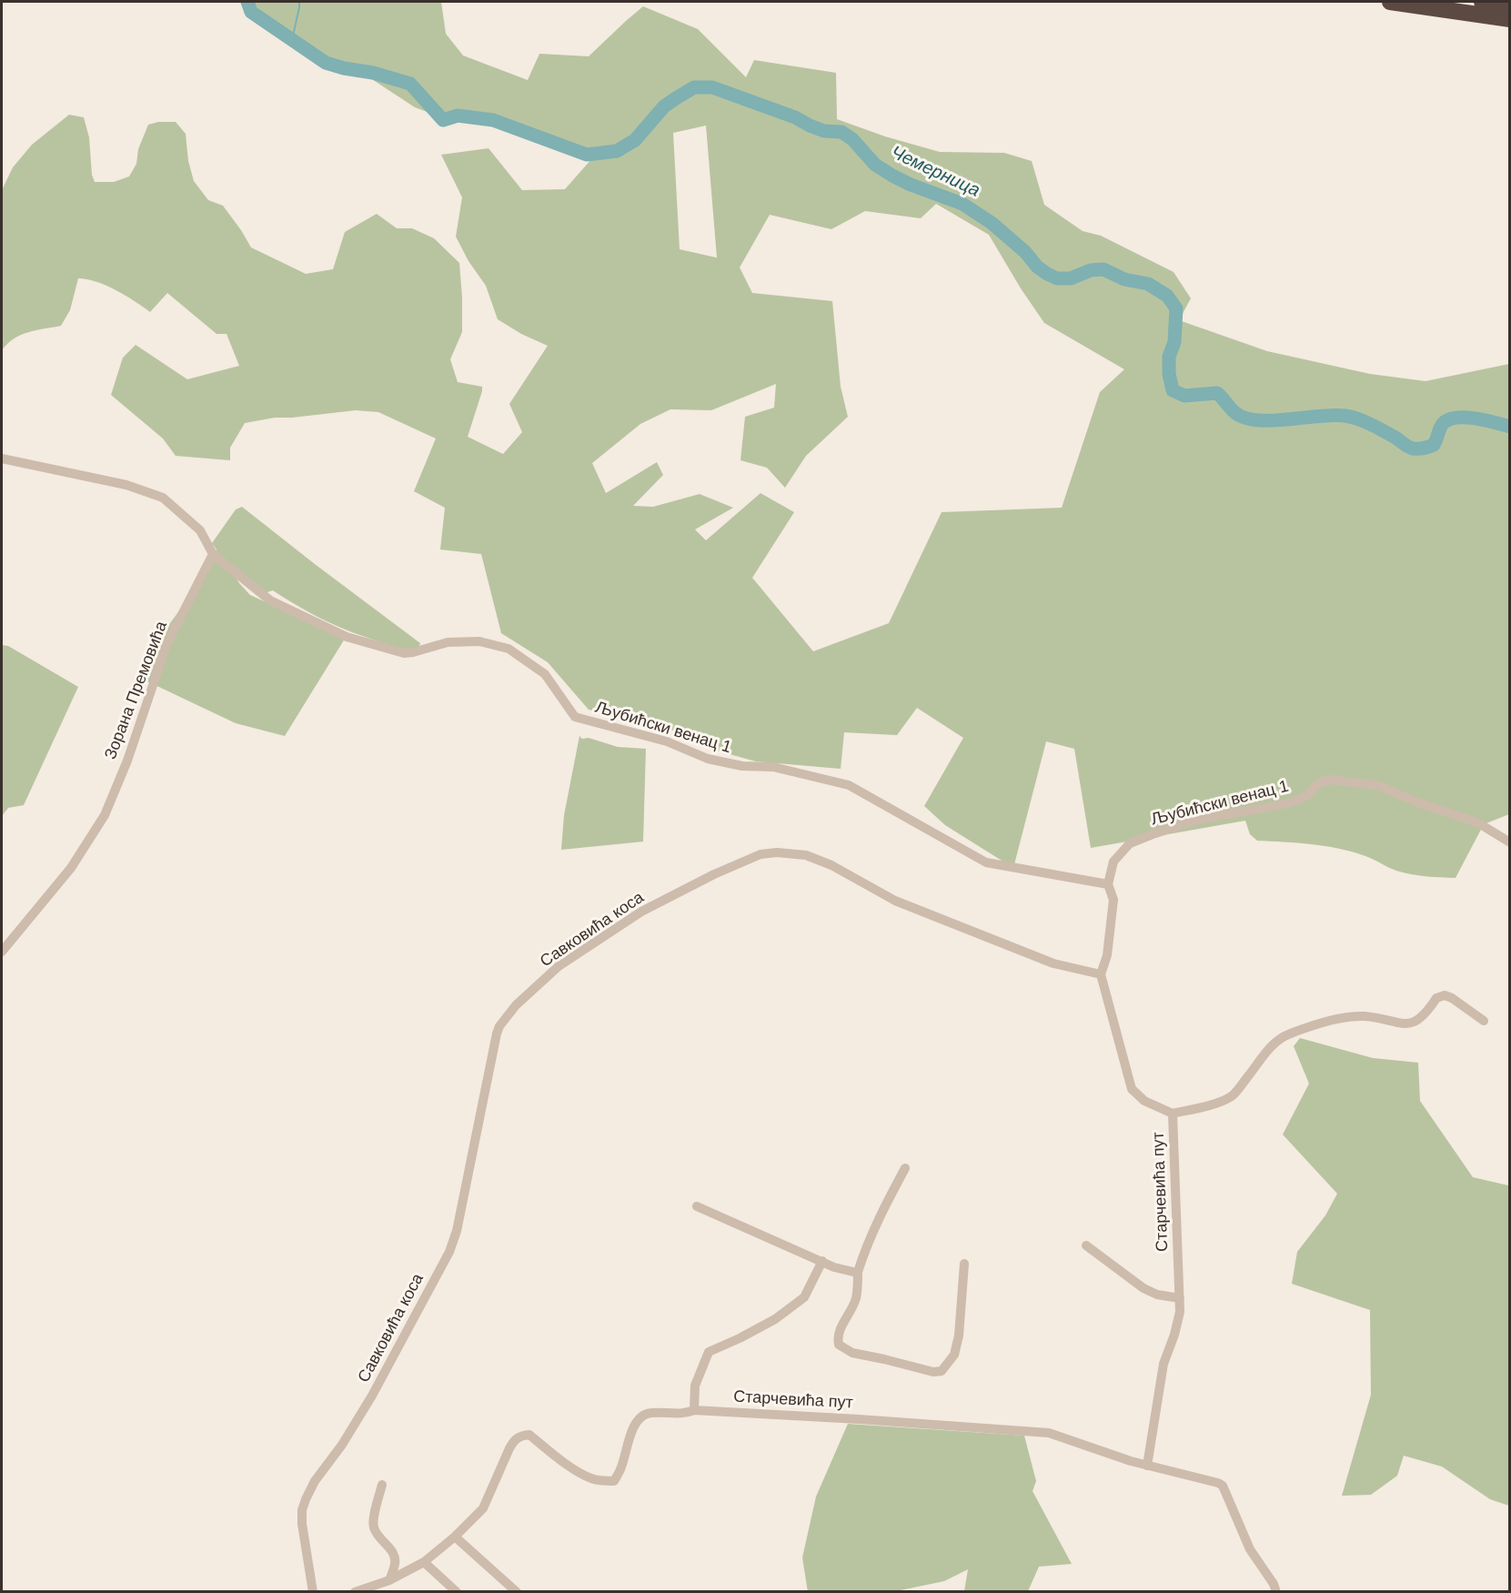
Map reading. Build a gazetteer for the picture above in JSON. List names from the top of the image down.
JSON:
{
  "streets": {
    "street": [
      "Зорана Премовића",
      "Љубићски венац 1",
      "Савковића коса",
      "Старчевића пут"
    ]
  },
  "crossings": [
    ["Зорана Премовића", "Љубићски венац 1"],
    ["Љубићски венац 1", "Савковића коса"]
  ],
  "water": ["Чемерница"]
}
